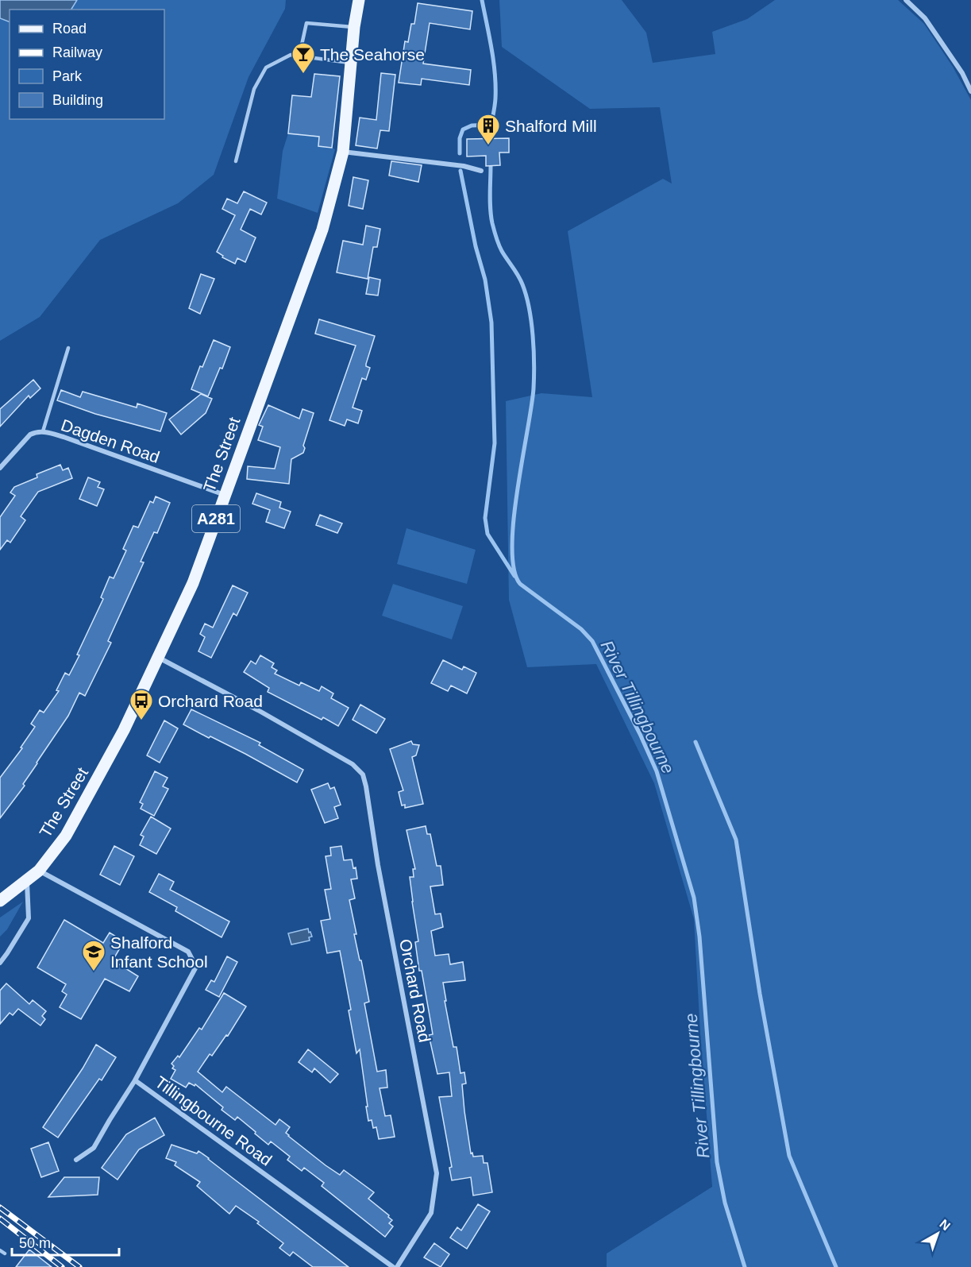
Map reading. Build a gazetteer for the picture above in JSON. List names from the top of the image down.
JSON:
{
  "streets": {
    "main road": ["The Street", "A281"],
    "street": ["Dagden Road", "Orchard Road", "Tillingbourne Road"]
  },
  "crossings": [
    ["Dagden Road", "The Street"],
    ["The Street", "Orchard Road"],
    ["The Street", "Tillingbourne Road"]
  ],
  "water": ["River Tillingbourne"],
  "places": {
    "bar": ["The Seahorse"],
    "building": ["Shalford Mill"],
    "bus stop": ["Orchard Road"],
    "school or university": ["Shalford Infant School"]
  },
  "legend": [
    "Road",
    "Railway",
    "Park",
    "Building"
  ],
  "scale_bar": "50 m",
  "north": "top right"
}
